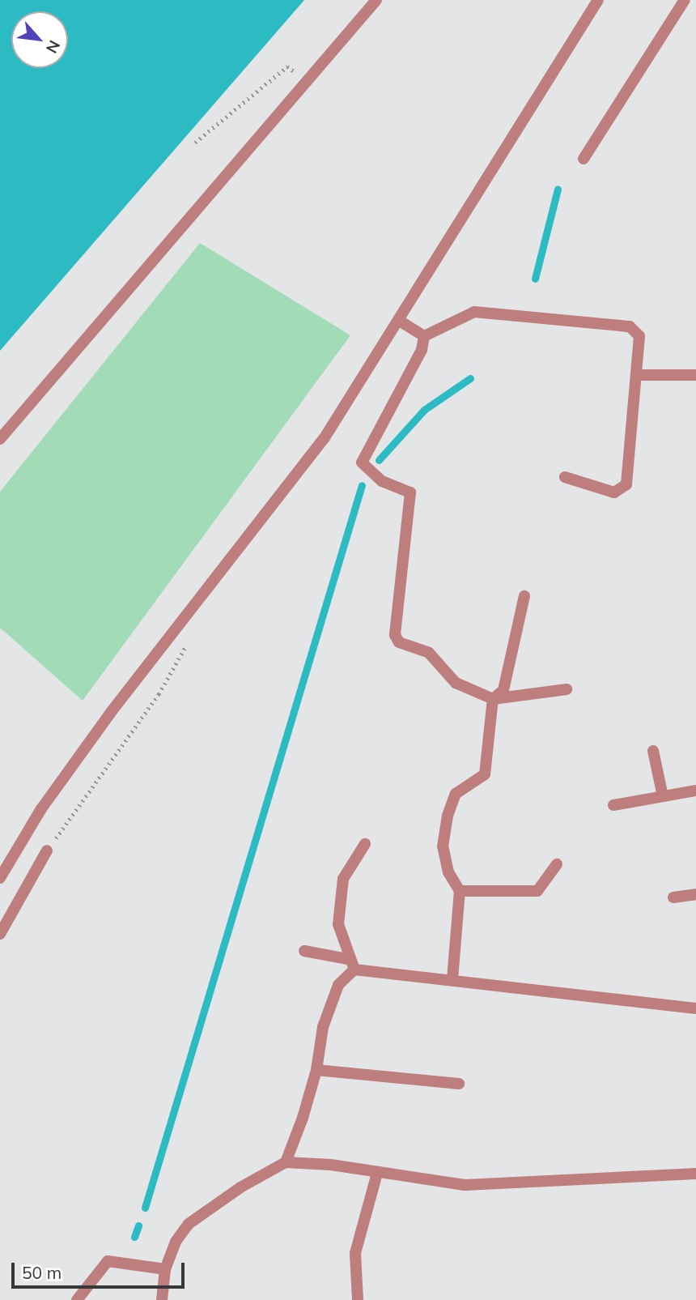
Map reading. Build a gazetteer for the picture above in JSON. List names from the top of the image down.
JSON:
{
  "scale_bar": "50 m",
  "north": "bottom right"
}
